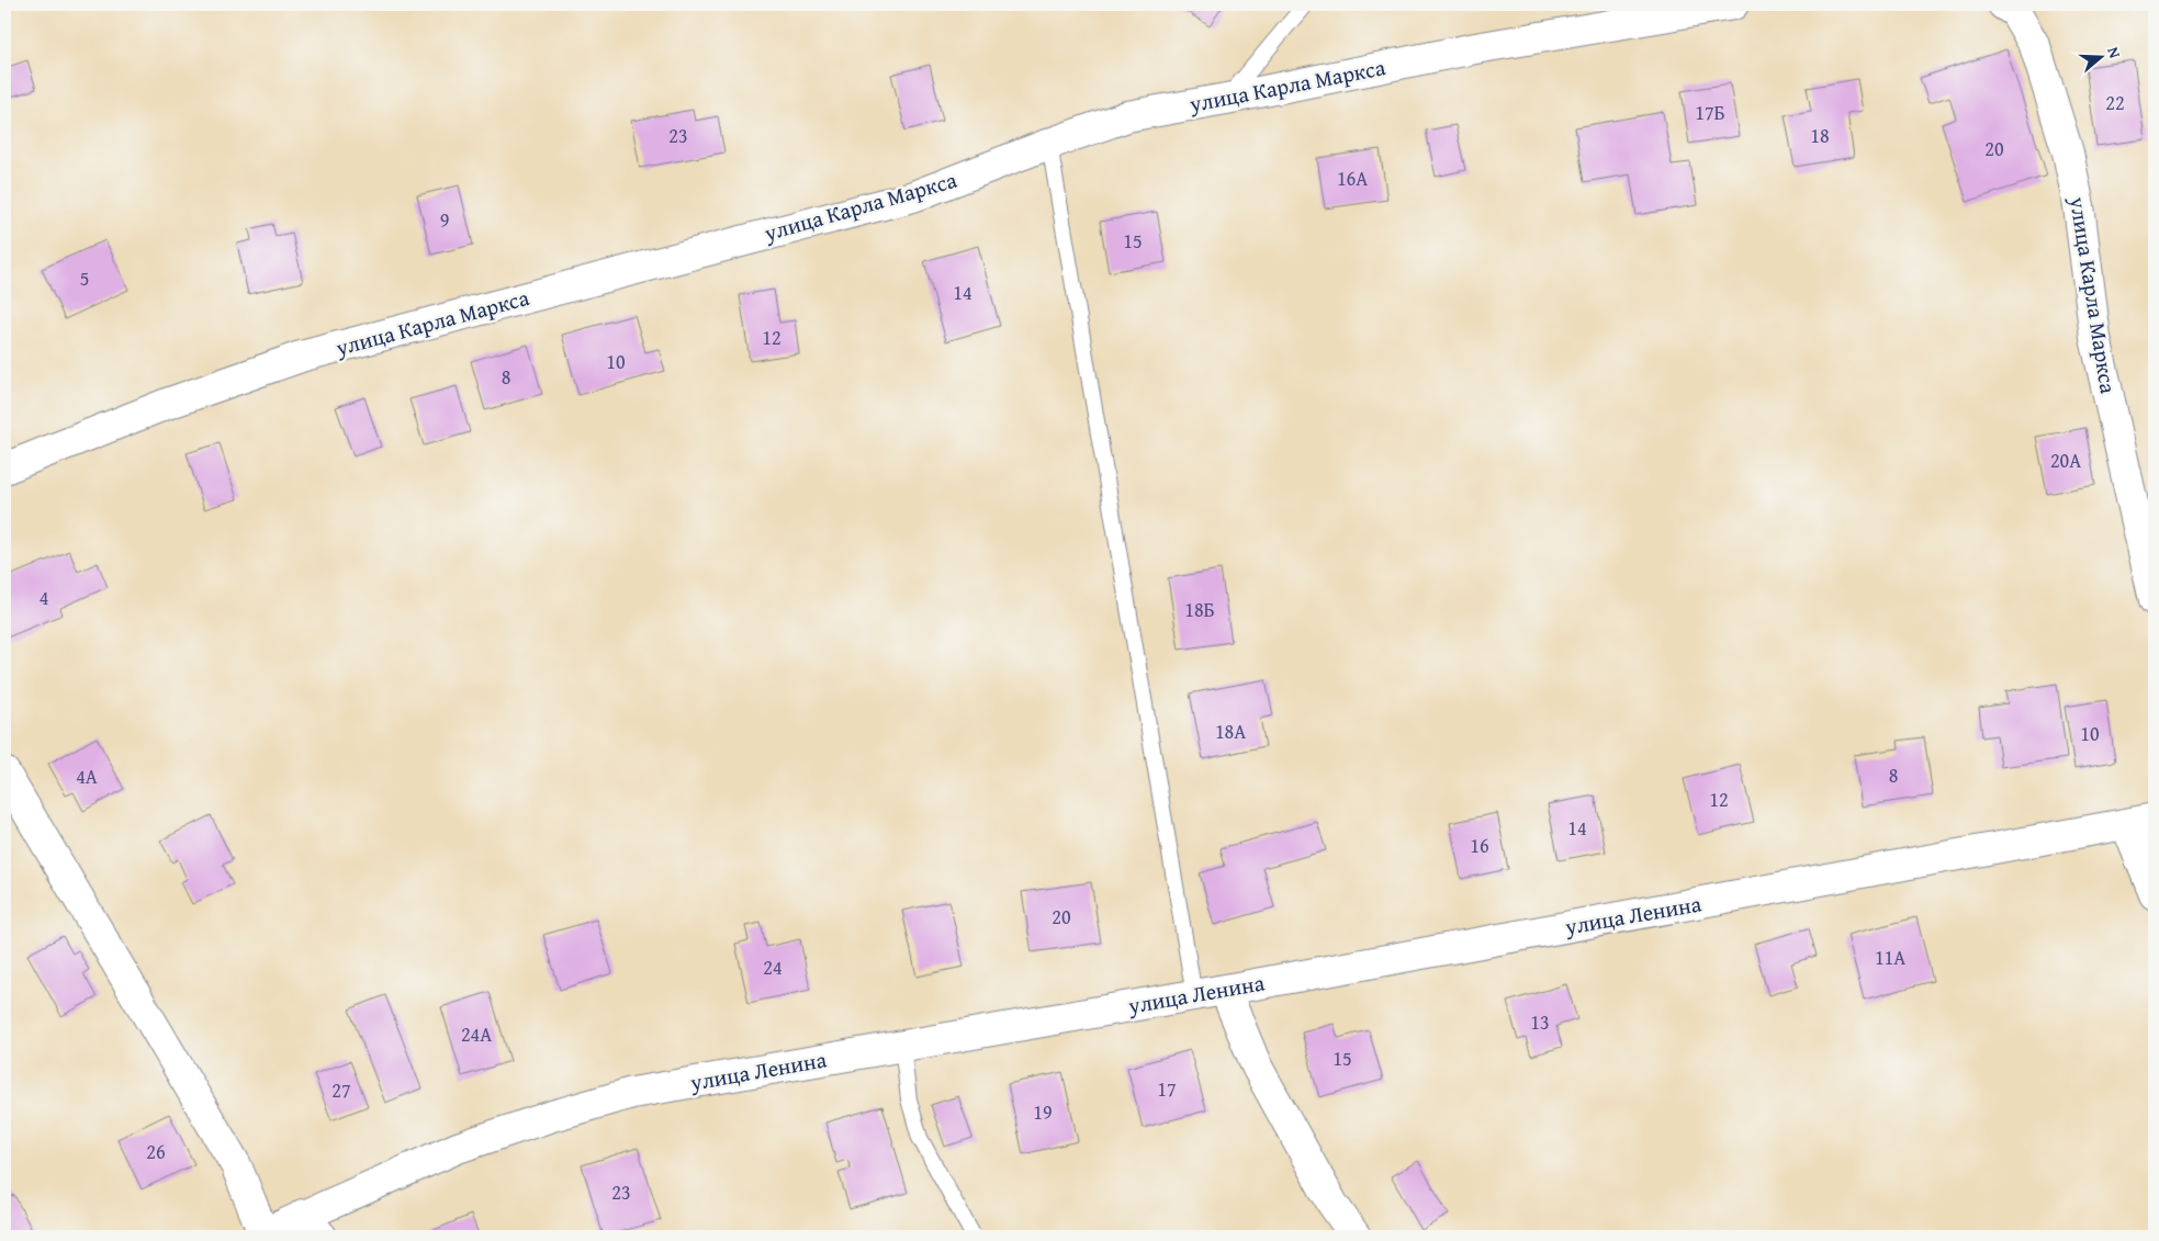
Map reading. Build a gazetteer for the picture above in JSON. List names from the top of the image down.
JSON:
{
  "streets": {
    "street": ["улица Карла Маркса", "улица Ленина"]
  },
  "house_numbers": [
    "22",
    "17Б",
    "23",
    "18",
    "20",
    "16А",
    "9",
    "15",
    "5",
    "14",
    "12",
    "10",
    "8",
    "20А",
    "4",
    "18Б",
    "18А",
    "10",
    "8",
    "4А",
    "12",
    "14",
    "16",
    "20",
    "11А",
    "24",
    "13",
    "24А",
    "15",
    "17",
    "27",
    "19",
    "26",
    "23"
  ],
  "north": "right"
}
